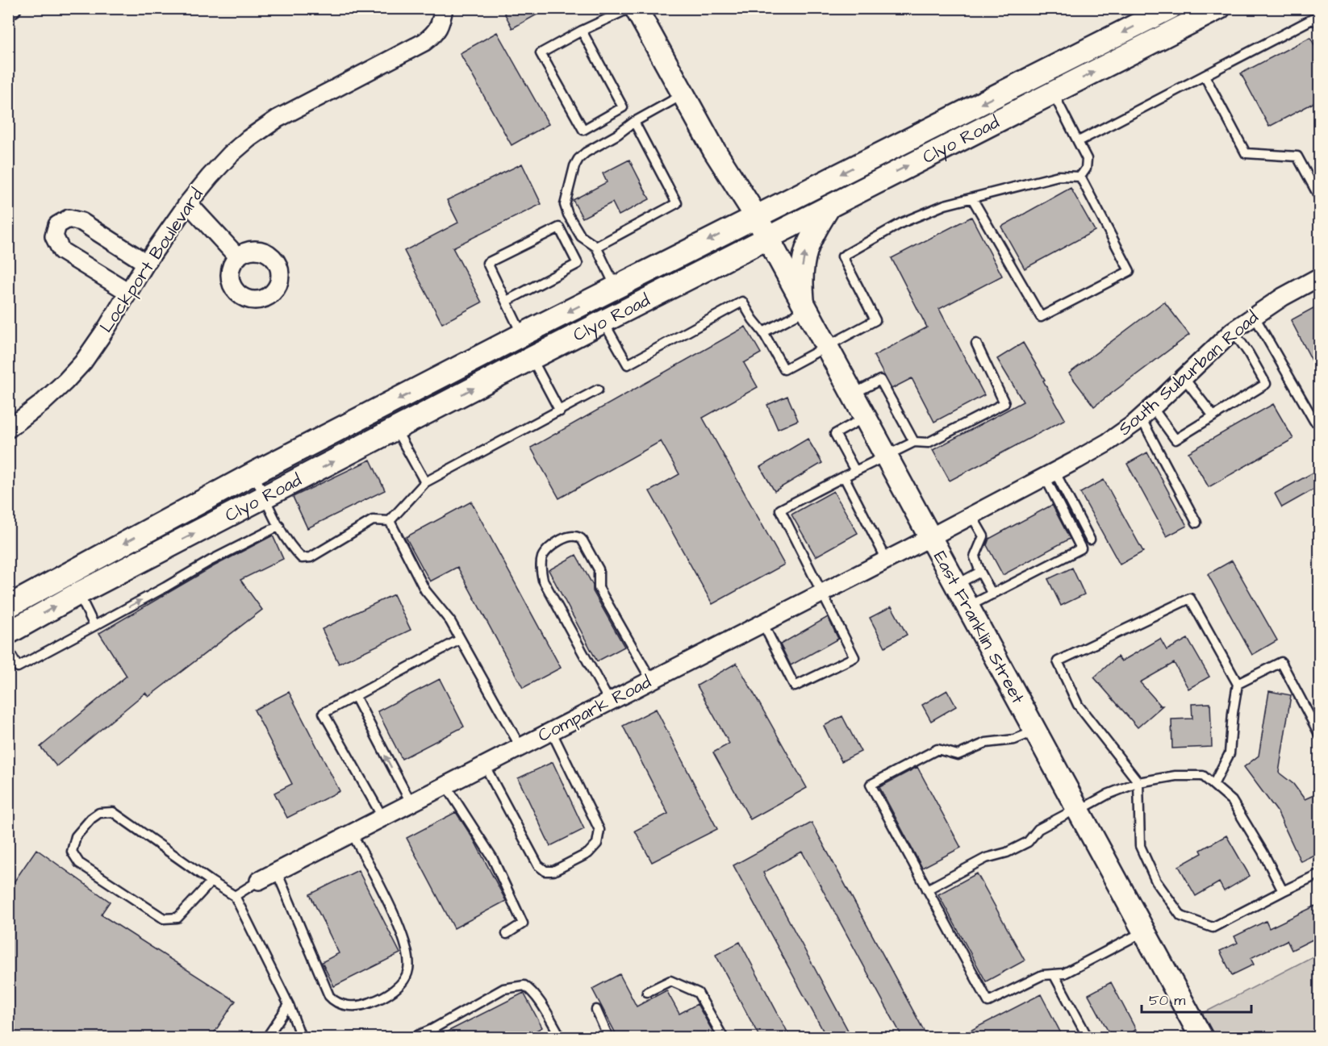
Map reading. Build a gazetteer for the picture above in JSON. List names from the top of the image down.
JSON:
{
  "streets": {
    "street": [
      "Clyo Road",
      "Lockport Boulevard",
      "South Suburban Road",
      "East Franklin Street",
      "Compark Road"
    ]
  },
  "crossings": [
    ["Clyo Road", "East Franklin Street"],
    ["South Suburban Road", "East Franklin Street"],
    ["South Suburban Road", "Compark Road"],
    ["East Franklin Street", "Compark Road"]
  ],
  "scale_bar": "50 m"
}
